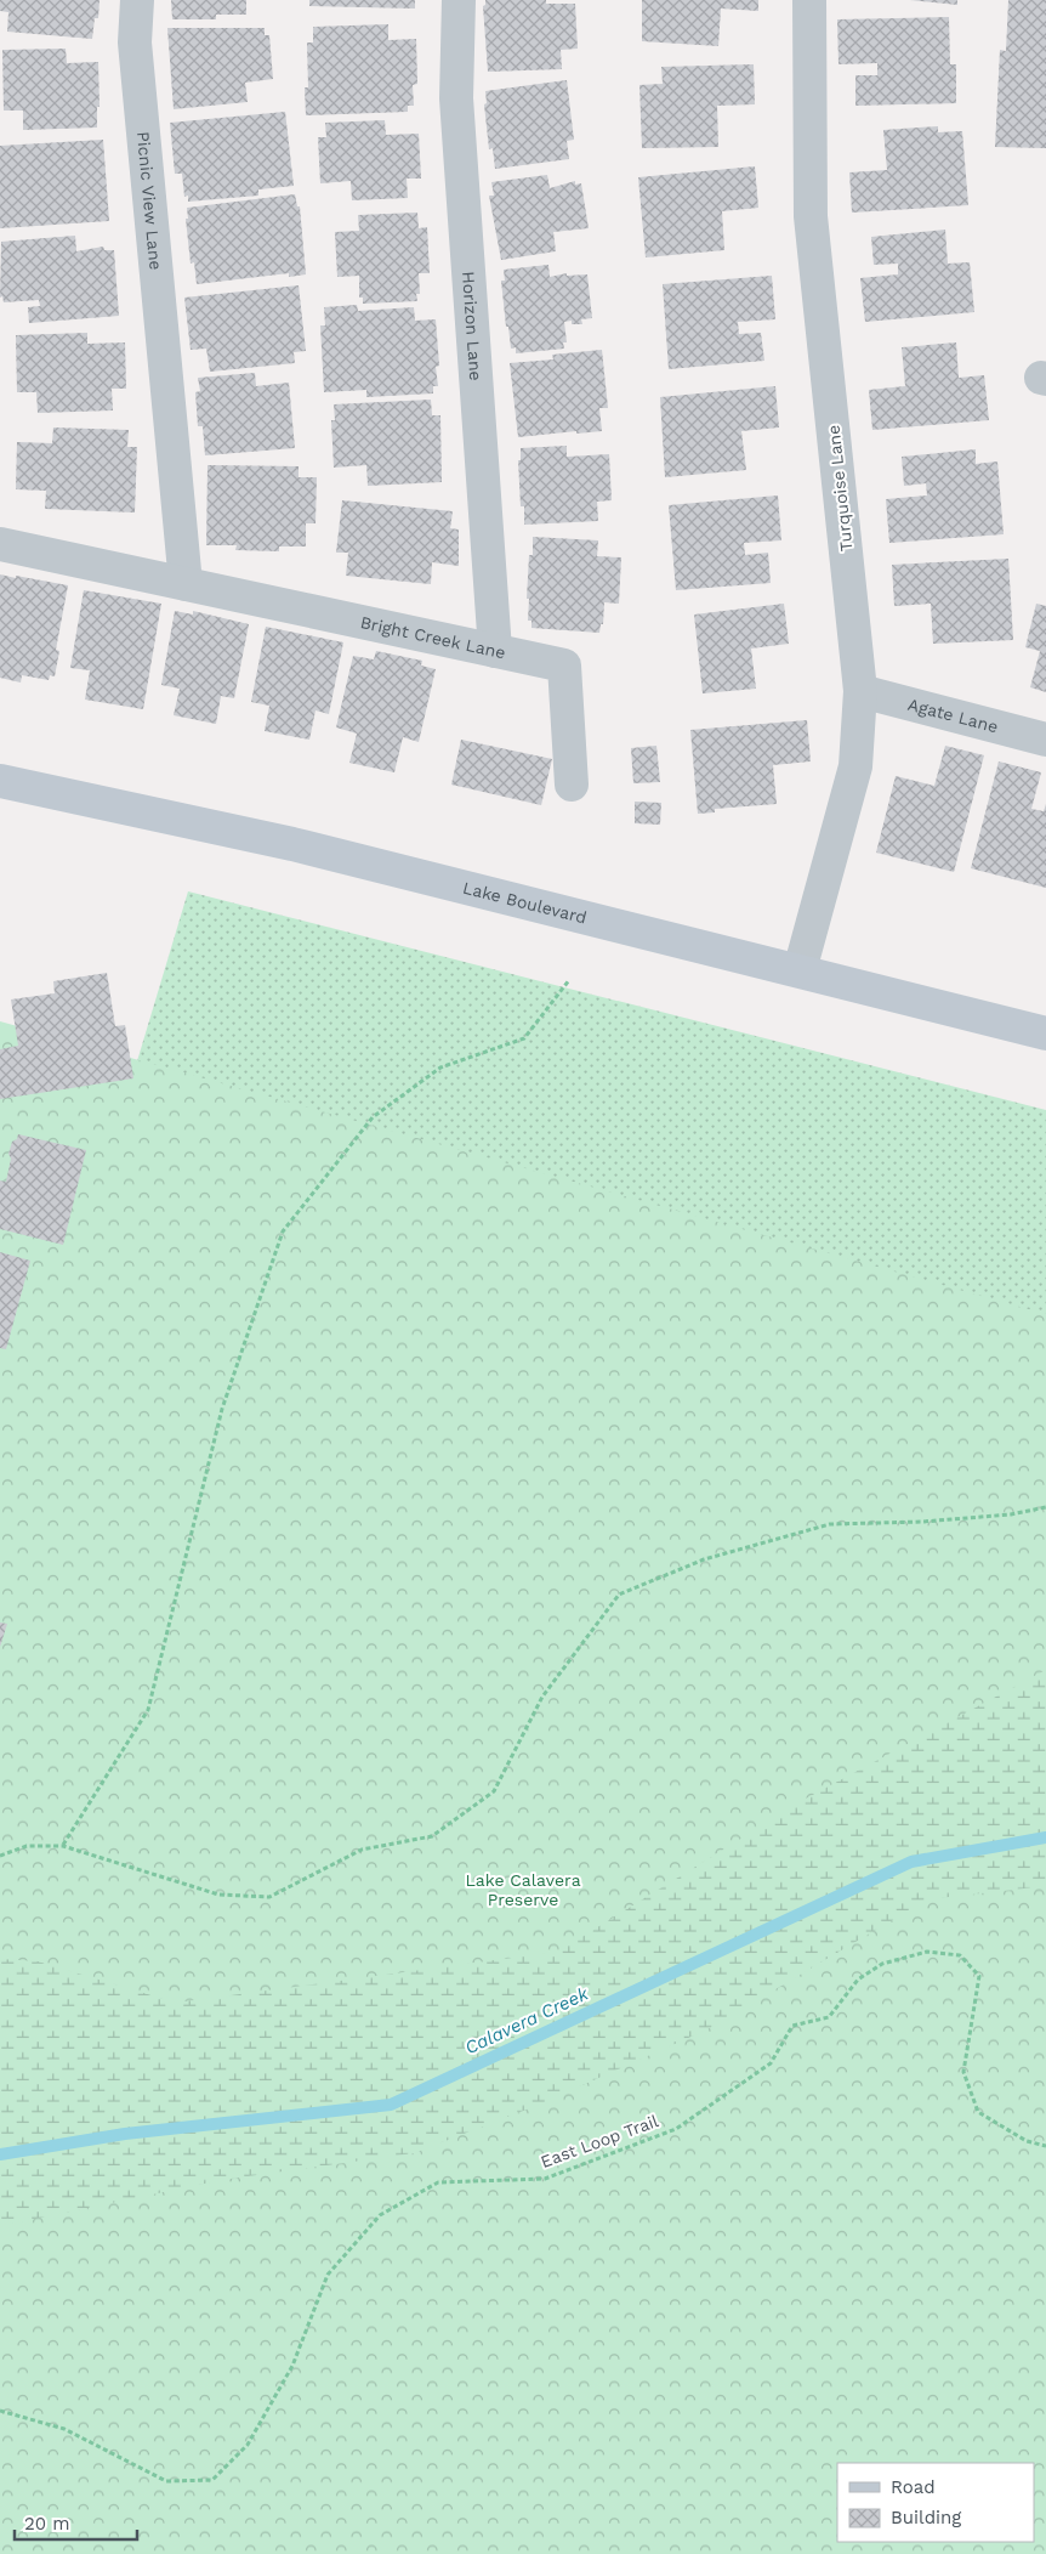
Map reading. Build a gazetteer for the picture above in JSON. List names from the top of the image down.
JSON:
{
  "streets": {
    "main road": ["Lake Boulevard"],
    "street": [
      "Picnic View Lane",
      "Horizon Lane",
      "Turquoise Lane",
      "Bright Creek Lane",
      "Agate Lane"
    ],
    "path": ["East Loop Trail"]
  },
  "crossings": [
    ["Picnic View Lane", "Bright Creek Lane"],
    ["Horizon Lane", "Bright Creek Lane"],
    ["Turquoise Lane", "Agate Lane"],
    ["Turquoise Lane", "Lake Boulevard"]
  ],
  "water": ["Calavera Creek"],
  "parks": ["Lake Calavera Preserve"],
  "legend": ["Road", "Building"],
  "scale_bar": "20 m"
}
